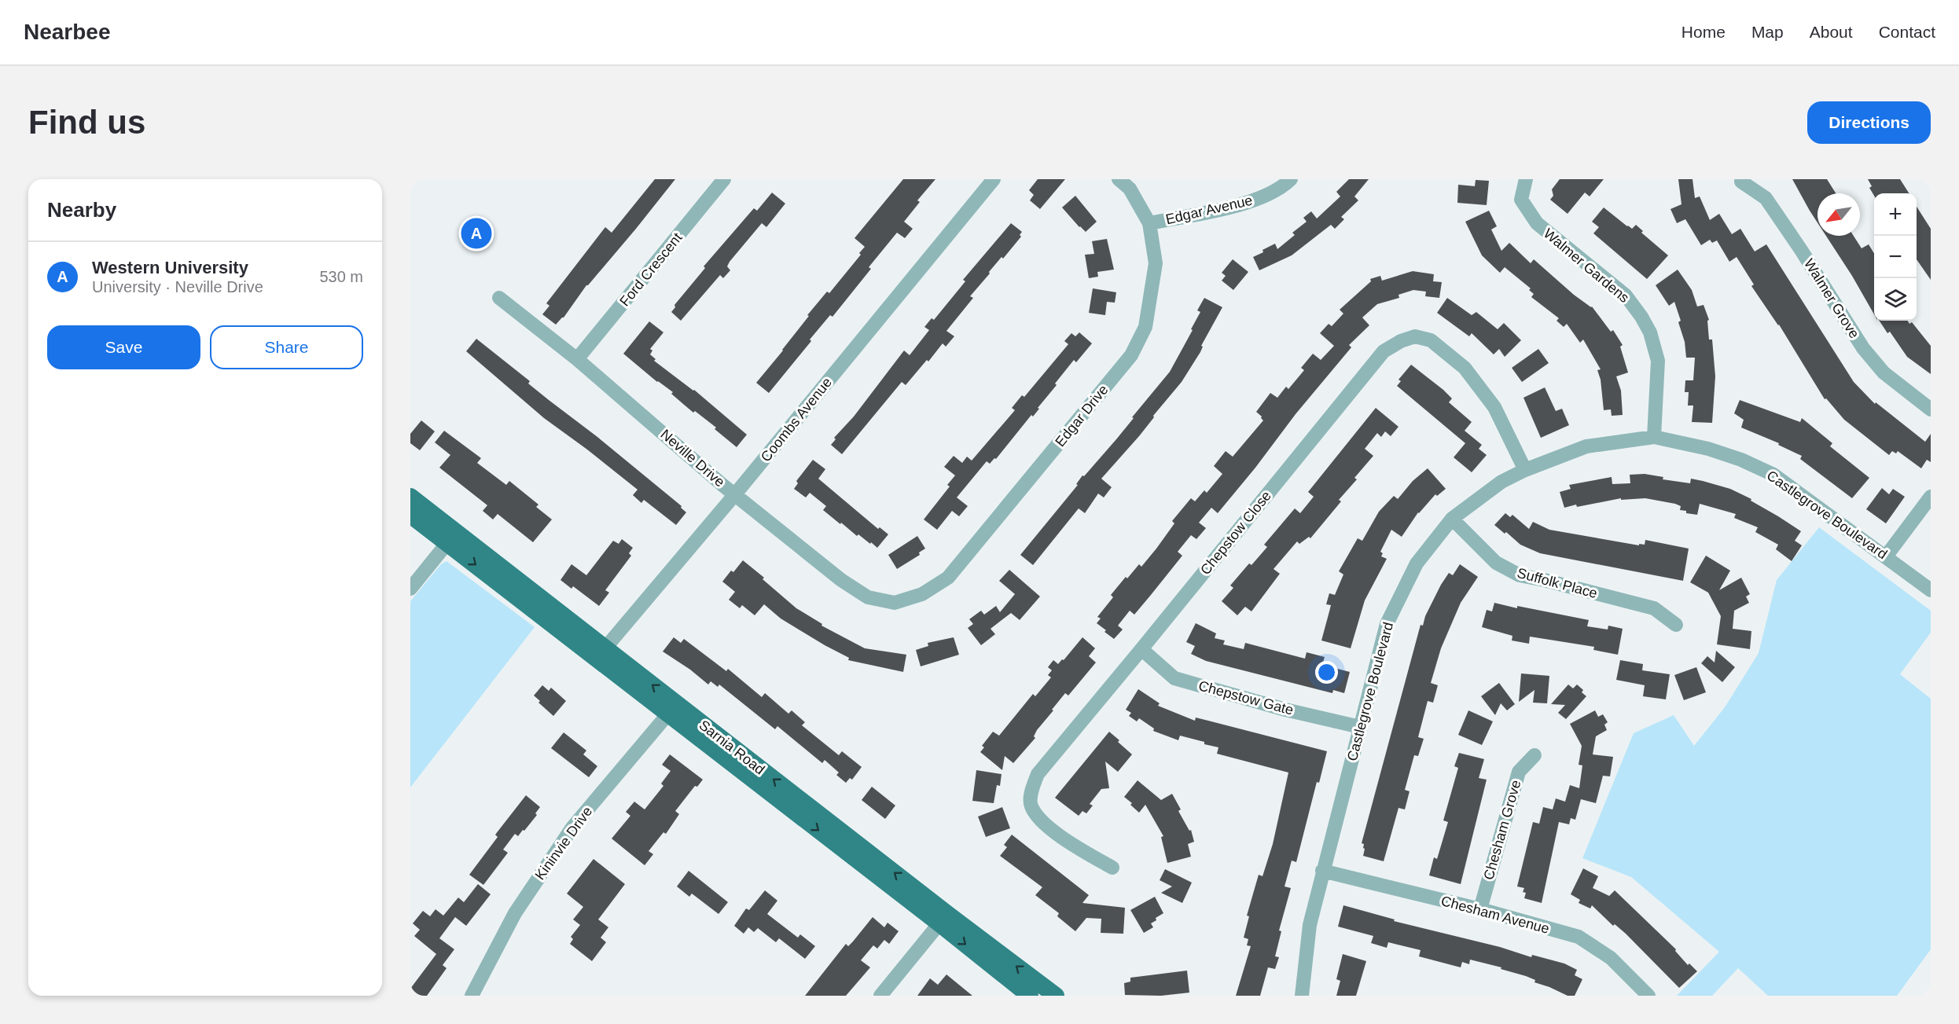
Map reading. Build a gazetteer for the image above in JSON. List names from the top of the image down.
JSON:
{
  "streets": {
    "main road": ["Sarnia Road"],
    "street": [
      "Edgar Avenue",
      "Walmer Gardens",
      "Ford Crescent",
      "Walmer Grove",
      "Edgar Drive",
      "Coombs Avenue",
      "Neville Drive",
      "Castlegrove Boulevard",
      "Chepstow Close",
      "Suffolk Place",
      "Chepstow Gate",
      "Chesham Grove",
      "Kininvie Drive",
      "Chesham Avenue"
    ]
  },
  "crossings": [
    ["Edgar Avenue", "Edgar Drive"],
    ["Walmer Gardens", "Castlegrove Boulevard"],
    ["Ford Crescent", "Neville Drive"],
    ["Edgar Drive", "Neville Drive"],
    ["Coombs Avenue", "Neville Drive"],
    ["Coombs Avenue", "Sarnia Road"],
    ["Castlegrove Boulevard", "Chepstow Close"],
    ["Castlegrove Boulevard", "Suffolk Place"],
    ["Castlegrove Boulevard", "Chepstow Gate"],
    ["Castlegrove Boulevard", "Chesham Avenue"],
    ["Chepstow Close", "Chepstow Gate"],
    ["Sarnia Road", "Kininvie Drive"],
    ["Chesham Grove", "Chesham Avenue"]
  ],
  "north": "bottom left",
  "page": {
    "header": "Nearbee",
    "nav": [
      "Home",
      "Map",
      "About",
      "Contact"
    ],
    "buttons": [
      "Directions",
      ["Save", "Share"]
    ],
    "title": "Find us",
    "heading": "Nearby",
    "map_buttons": ["+", "−"],
    "pins": "A",
    "list": [
      {
        "mark": "A",
        "name": "Western University",
        "note": "University · Neville Drive",
        "value": "530 m"
      }
    ]
  }
}
